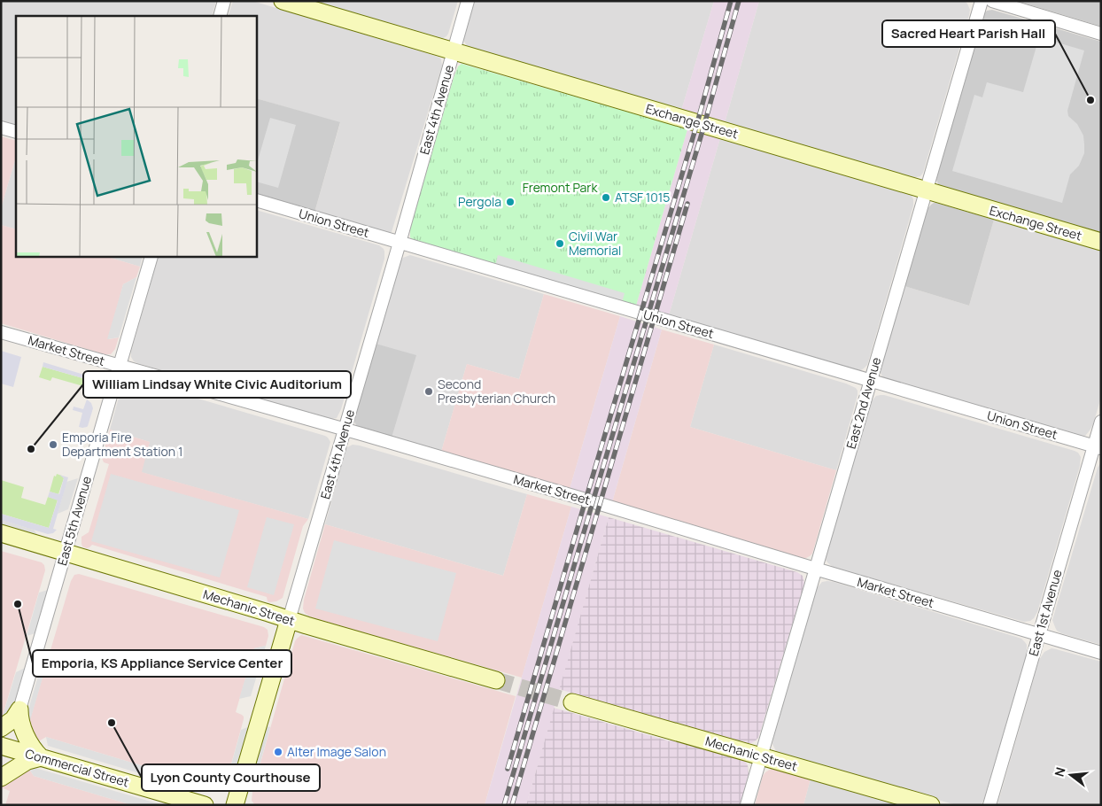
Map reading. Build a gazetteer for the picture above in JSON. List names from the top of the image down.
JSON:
{
  "streets": {
    "street": [
      "East 4th Avenue",
      "Exchange Street",
      "Union Street",
      "Market Street",
      "East 2nd Avenue",
      "East 5th Avenue",
      "Mechanic Street",
      "East 1st Avenue",
      "Commercial Street"
    ]
  },
  "crossings": [
    ["East 4th Avenue", "Exchange Street"],
    ["East 4th Avenue", "Union Street"],
    ["East 4th Avenue", "Market Street"],
    ["East 4th Avenue", "Mechanic Street"],
    ["Exchange Street", "East 2nd Avenue"],
    ["Union Street", "East 2nd Avenue"],
    ["Union Street", "East 1st Avenue"],
    ["Market Street", "East 2nd Avenue"],
    ["Market Street", "East 5th Avenue"],
    ["Market Street", "East 1st Avenue"],
    ["East 2nd Avenue", "Mechanic Street"],
    ["East 5th Avenue", "Mechanic Street"]
  ],
  "parks": ["Fremont Park"],
  "places": [
    "Sacred Heart Parish Hall",
    "ATSF 1015",
    "Pergola",
    "Civil War Memorial",
    "Second Presbyterian Church",
    "Emporia Fire Department Station 1",
    "William Lindsay White Civic Auditorium",
    "Emporia, KS Appliance Service Center",
    "Lyon County Courthouse",
    "Alter Image Salon"
  ],
  "north": "left"
}
